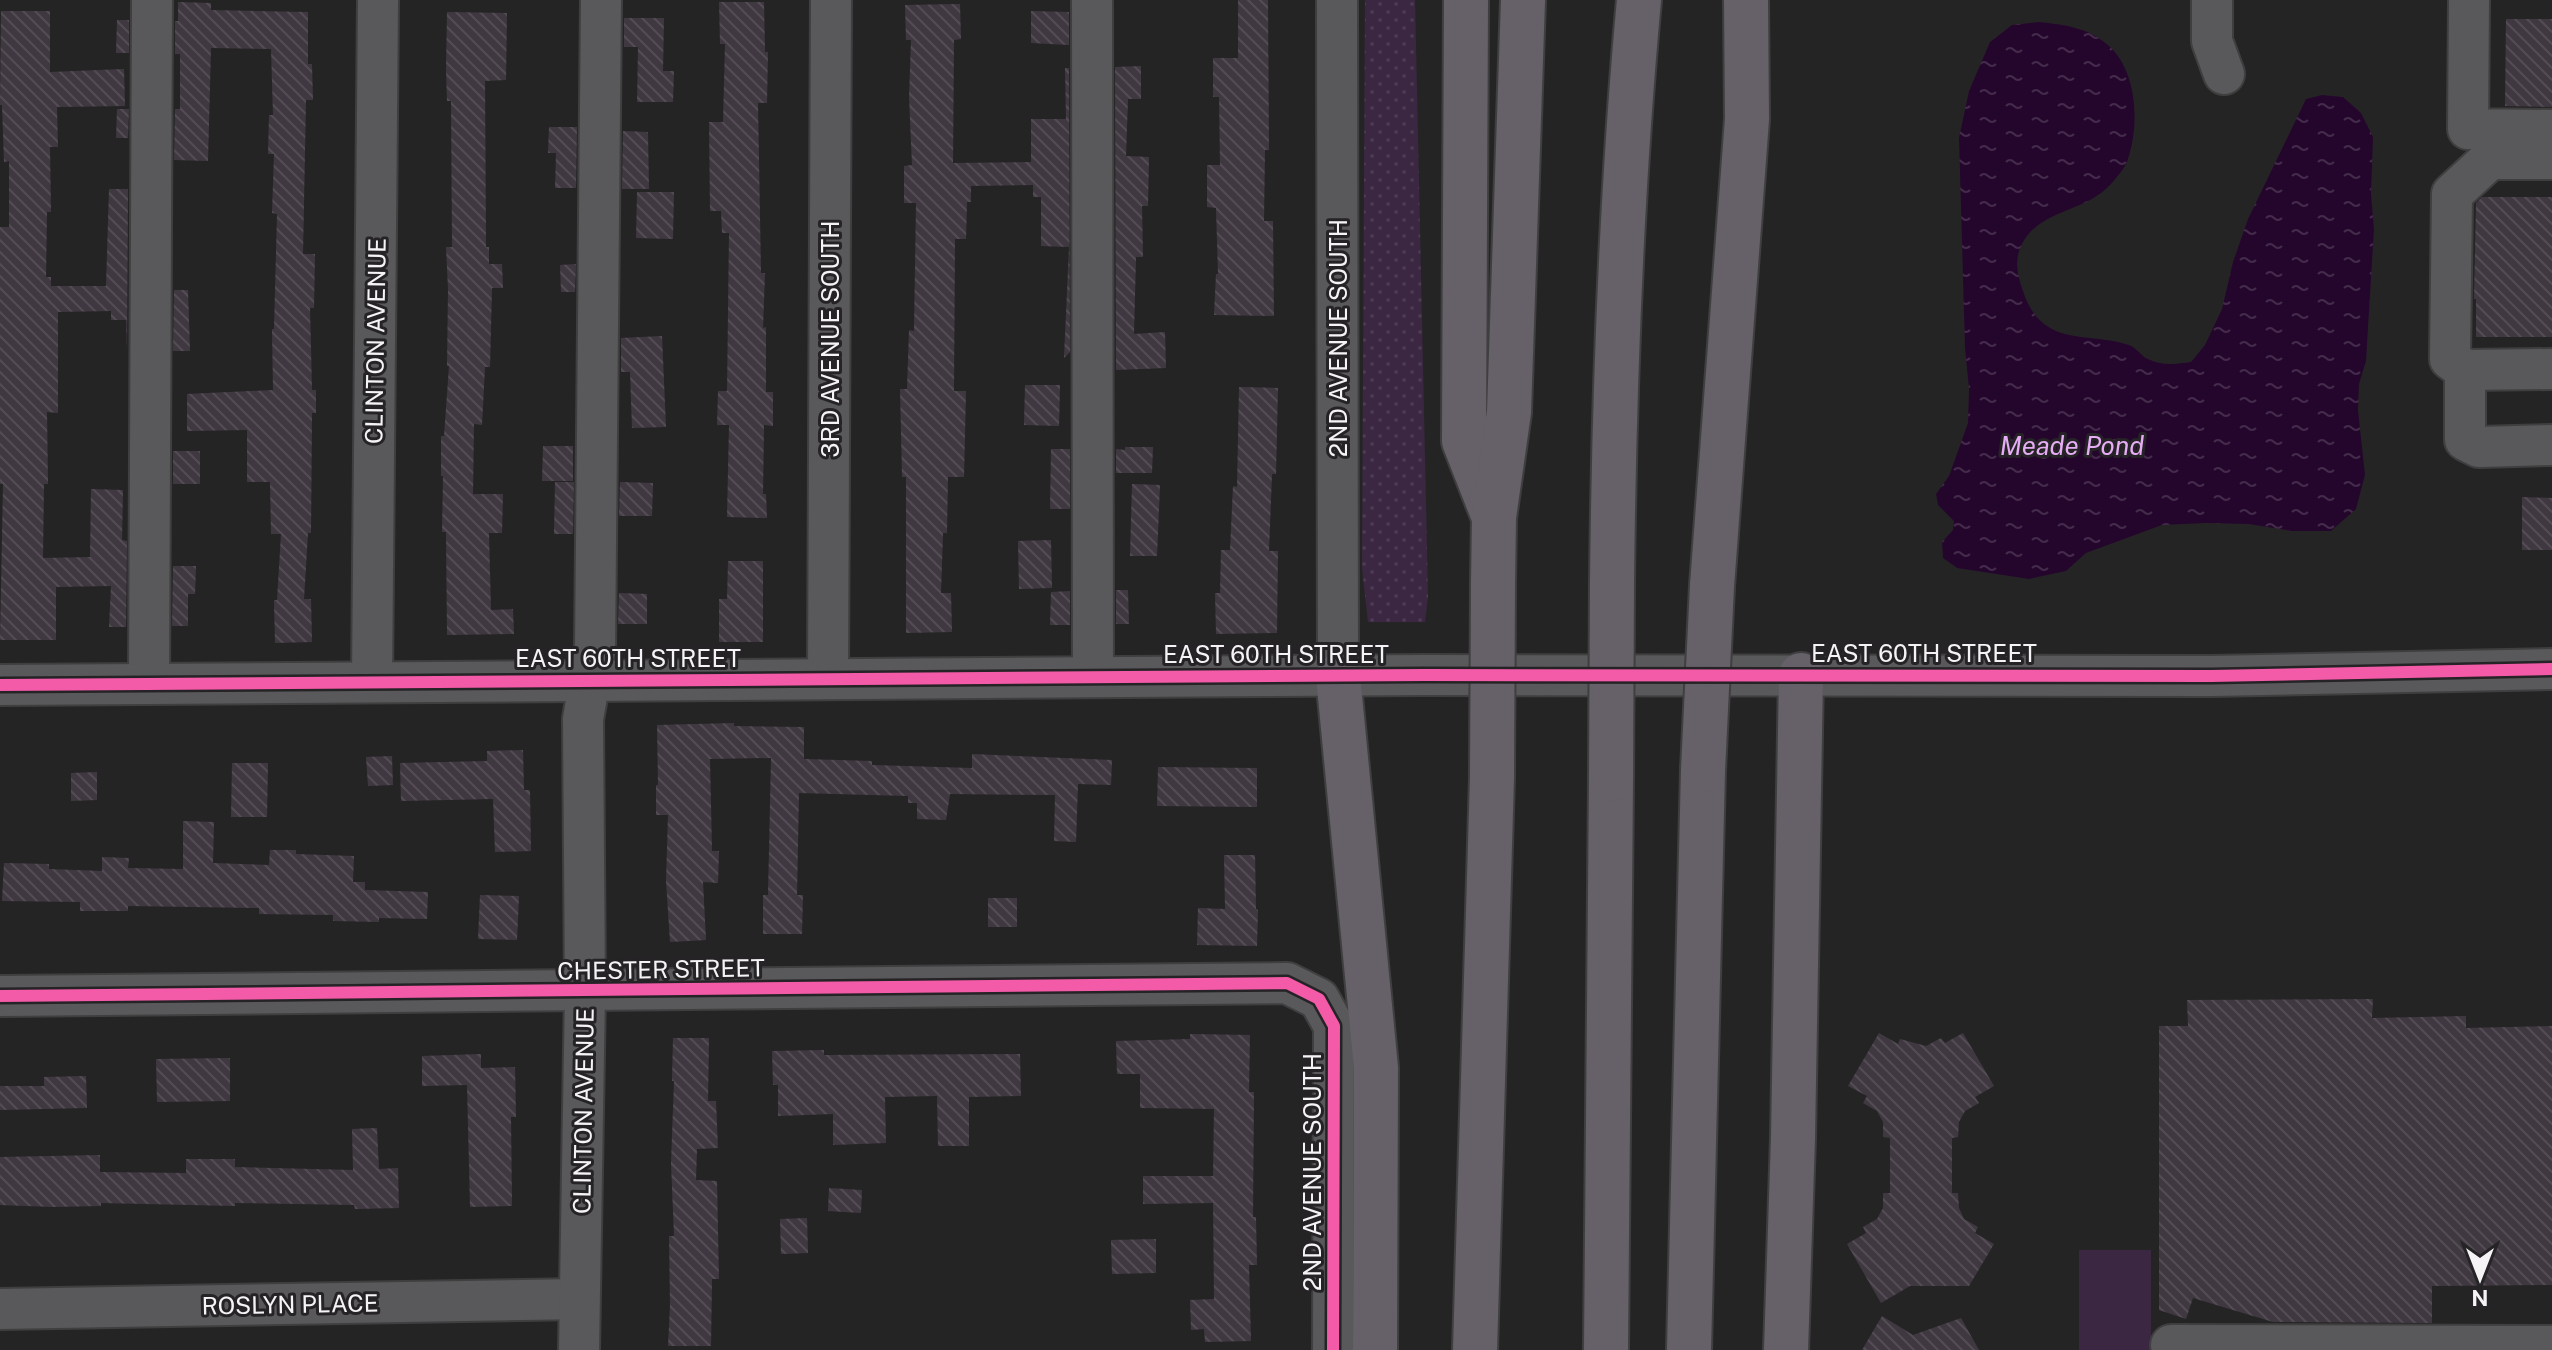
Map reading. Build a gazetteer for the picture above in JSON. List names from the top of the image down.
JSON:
{
  "streets": {
    "street": [
      "2ND AVENUE SOUTH",
      "3RD AVENUE SOUTH",
      "CLINTON AVENUE",
      "EAST 60TH STREET",
      "CHESTER STREET",
      "ROSLYN PLACE"
    ]
  },
  "crossings": [
    ["2ND AVENUE SOUTH", "EAST 60TH STREET"],
    ["2ND AVENUE SOUTH", "CHESTER STREET"],
    ["3RD AVENUE SOUTH", "EAST 60TH STREET"],
    ["CLINTON AVENUE", "EAST 60TH STREET"],
    ["CLINTON AVENUE", "CHESTER STREET"],
    ["CLINTON AVENUE", "ROSLYN PLACE"]
  ],
  "water": ["Meade Pond"],
  "north": "bottom"
}
